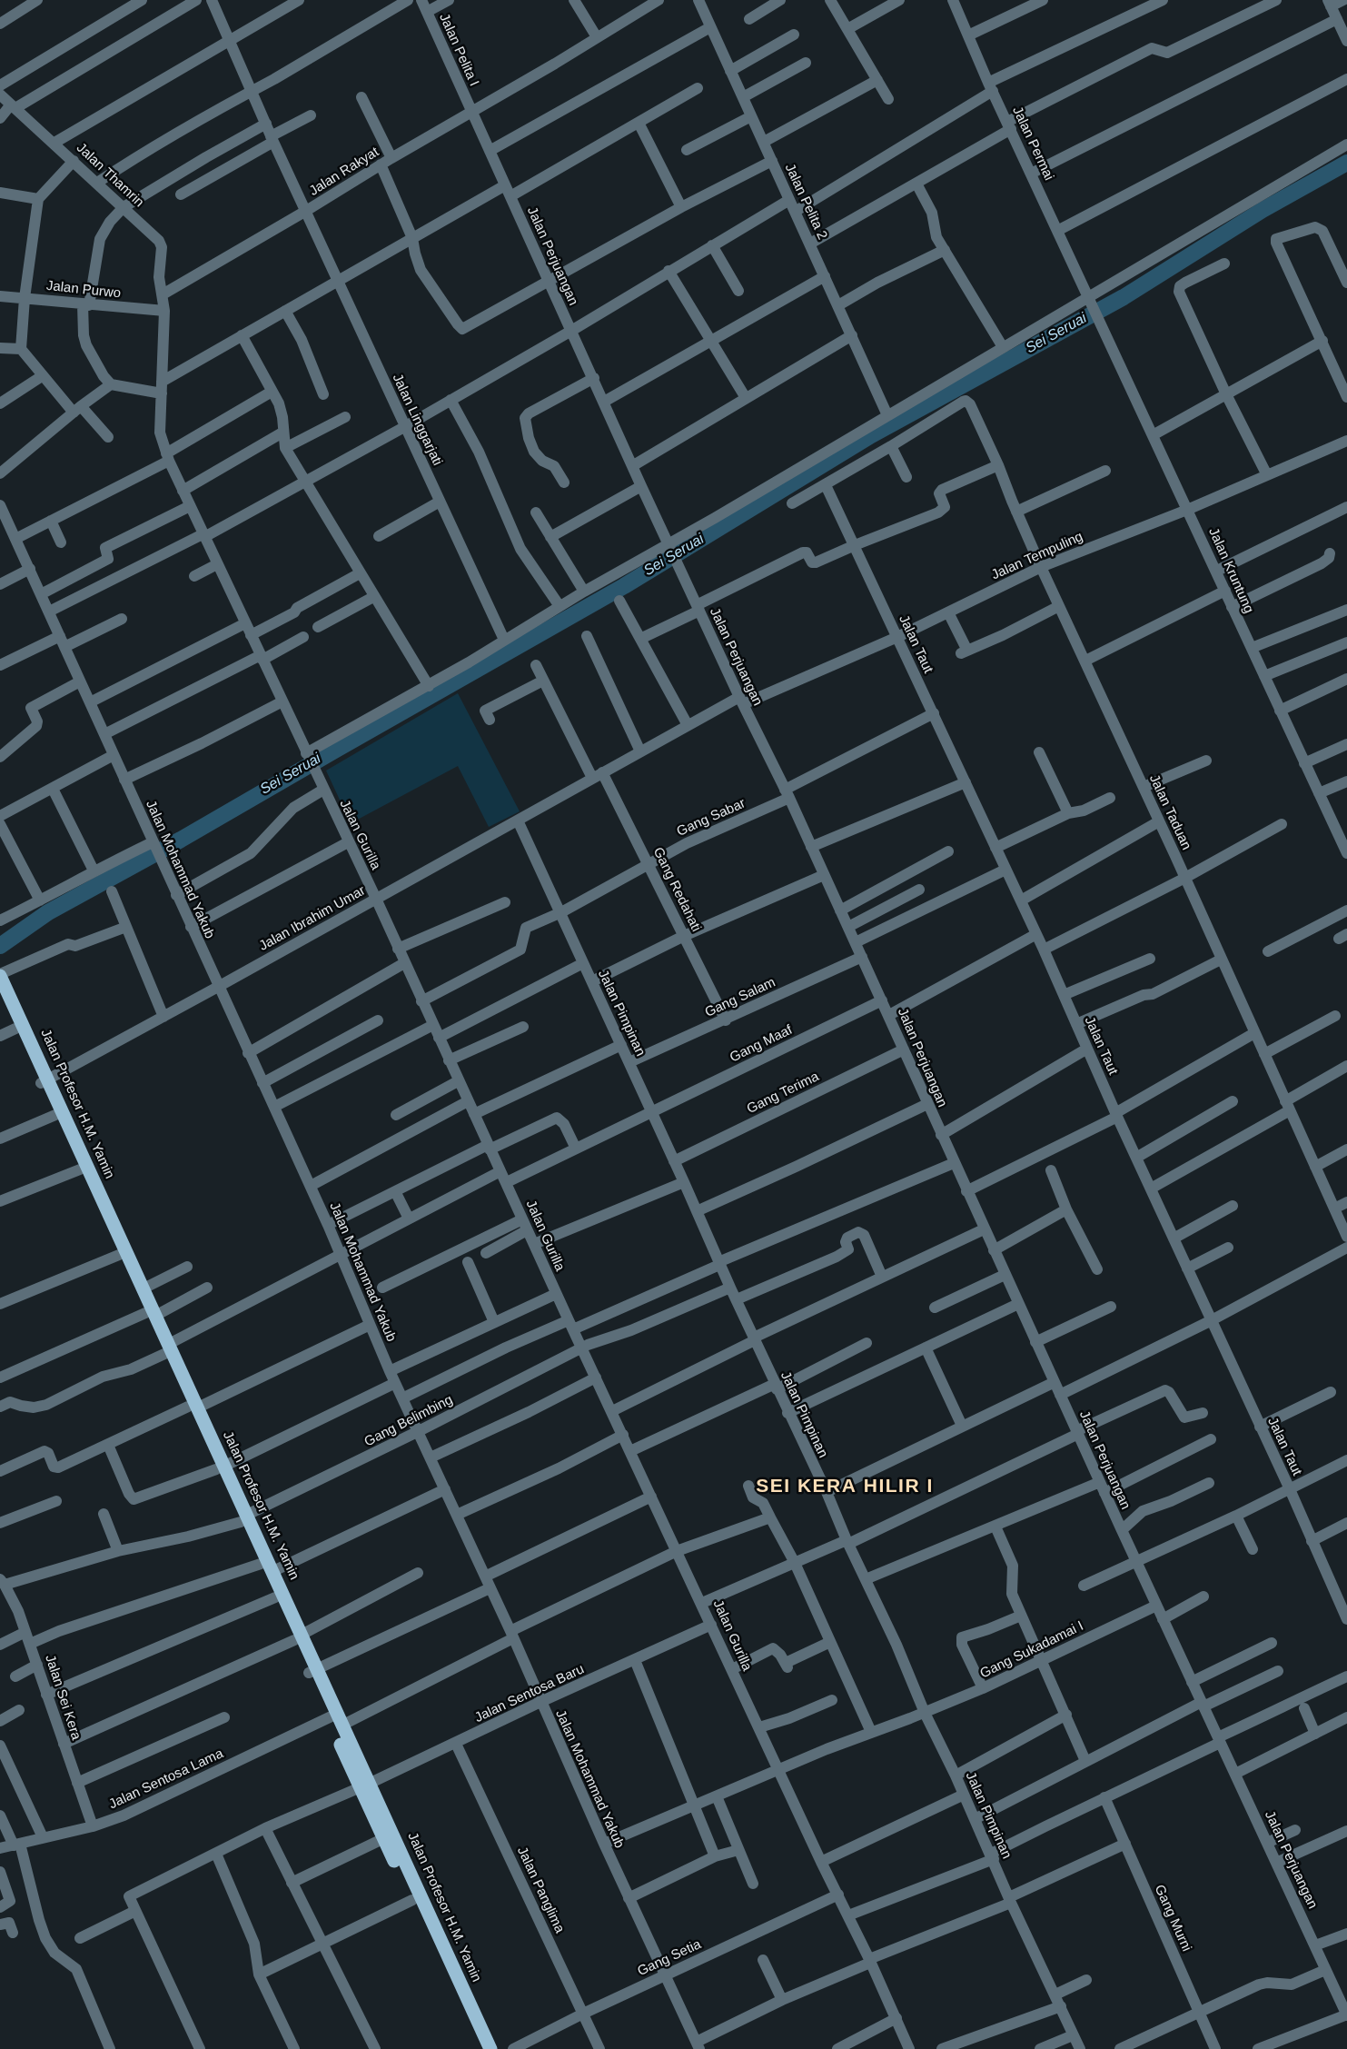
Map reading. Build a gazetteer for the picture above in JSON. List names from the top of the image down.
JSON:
{
  "streets": {
    "main road": ["Jalan Profesor H.M. Yamin"],
    "street": [
      "Jalan Pelita I",
      "Jalan Permai",
      "Jalan Rakyat",
      "Jalan Thamrin",
      "Jalan Pelita 2",
      "Jalan Perjuangan",
      "Jalan Purwo",
      "Jalan Linggarjati",
      "Jalan Tempuling",
      "Jalan Kruntung",
      "Jalan Taut",
      "Jalan Taduan",
      "Gang Sabar",
      "Jalan Gurilla",
      "Jalan Mohammad Yakub",
      "Gang Redahati",
      "Jalan Ibrahim Umar",
      "Gang Salam",
      "Jalan Pimpinan",
      "Gang Maaf",
      "Gang Terima",
      "Gang Belimbing",
      "Gang Sukadamai I",
      "Jalan Sentosa Baru",
      "Jalan Sei Kera",
      "Jalan Sentosa Lama",
      "Jalan Panglima",
      "Gang Murni",
      "Gang Setia"
    ]
  },
  "crossings": [
    ["Jalan Pelita I", "Jalan Rakyat"],
    ["Jalan Pelita I", "Jalan Perjuangan"],
    ["Jalan Permai", "Jalan Kruntung"],
    ["Jalan Rakyat", "Jalan Thamrin"],
    ["Jalan Rakyat", "Jalan Perjuangan"],
    ["Jalan Rakyat", "Jalan Linggarjati"],
    ["Jalan Perjuangan", "Jalan Tempuling"],
    ["Jalan Perjuangan", "Gang Sabar"],
    ["Jalan Perjuangan", "Jalan Ibrahim Umar"],
    ["Jalan Perjuangan", "Gang Salam"],
    ["Jalan Perjuangan", "Gang Maaf"],
    ["Jalan Perjuangan", "Gang Terima"],
    ["Jalan Perjuangan", "Gang Sukadamai I"],
    ["Jalan Tempuling", "Jalan Kruntung"],
    ["Jalan Tempuling", "Jalan Taut"],
    ["Jalan Tempuling", "Jalan Taduan"],
    ["Jalan Tempuling", "Jalan Ibrahim Umar"],
    ["Jalan Taut", "Gang Sabar"],
    ["Gang Sabar", "Jalan Gurilla"],
    ["Gang Sabar", "Gang Redahati"],
    ["Gang Sabar", "Jalan Pimpinan"],
    ["Jalan Gurilla", "Jalan Ibrahim Umar"],
    ["Jalan Gurilla", "Gang Maaf"],
    ["Jalan Gurilla", "Gang Belimbing"],
    ["Jalan Gurilla", "Gang Sukadamai I"],
    ["Jalan Gurilla", "Jalan Sentosa Baru"],
    ["Jalan Gurilla", "Jalan Sentosa Lama"],
    ["Jalan Gurilla", "Gang Setia"],
    ["Jalan Mohammad Yakub", "Jalan Ibrahim Umar"],
    ["Jalan Mohammad Yakub", "Gang Belimbing"],
    ["Jalan Mohammad Yakub", "Gang Sukadamai I"],
    ["Jalan Mohammad Yakub", "Jalan Sentosa Baru"],
    ["Jalan Mohammad Yakub", "Jalan Sentosa Lama"],
    ["Jalan Mohammad Yakub", "Gang Setia"],
    ["Gang Redahati", "Jalan Ibrahim Umar"],
    ["Gang Redahati", "Gang Salam"],
    ["Jalan Ibrahim Umar", "Jalan Pimpinan"],
    ["Jalan Ibrahim Umar", "Jalan Profesor H.M. Yamin"],
    ["Gang Salam", "Jalan Pimpinan"],
    ["Jalan Pimpinan", "Gang Maaf"],
    ["Jalan Pimpinan", "Gang Terima"],
    ["Jalan Pimpinan", "Gang Belimbing"],
    ["Jalan Pimpinan", "Gang Sukadamai I"],
    ["Jalan Profesor H.M. Yamin", "Gang Belimbing"],
    ["Jalan Profesor H.M. Yamin", "Jalan Sentosa Baru"],
    ["Jalan Profesor H.M. Yamin", "Jalan Sentosa Lama"],
    ["Gang Belimbing", "Jalan Sei Kera"],
    ["Jalan Sentosa Baru", "Jalan Panglima"],
    ["Jalan Sei Kera", "Jalan Sentosa Lama"],
    ["Jalan Panglima", "Gang Setia"]
  ],
  "districts": ["SEI KERA HILIR I"],
  "water": ["Sei Seruai"]
}
